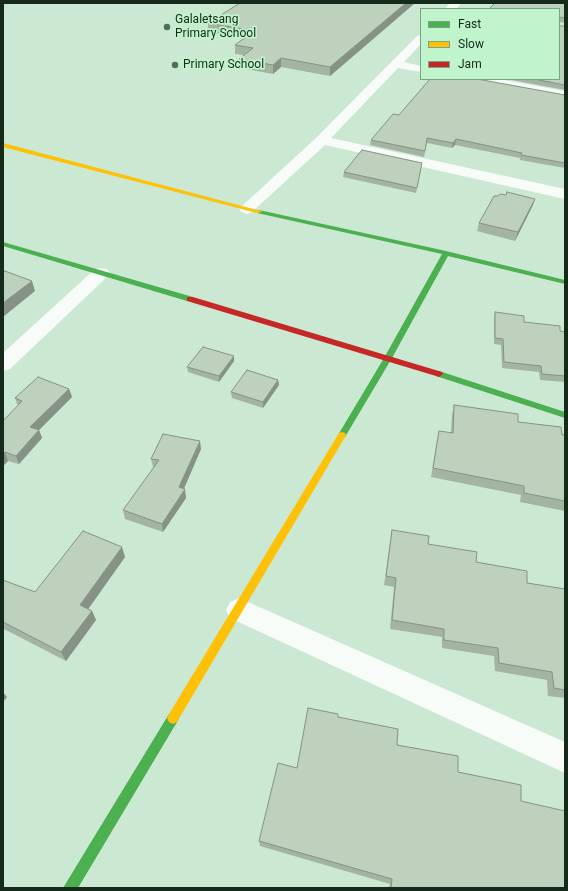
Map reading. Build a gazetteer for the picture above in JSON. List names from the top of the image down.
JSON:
{
  "places": ["Galaletsang Primary School", "Primary School"],
  "legend": ["Fast", "Slow", "Jam"]
}
